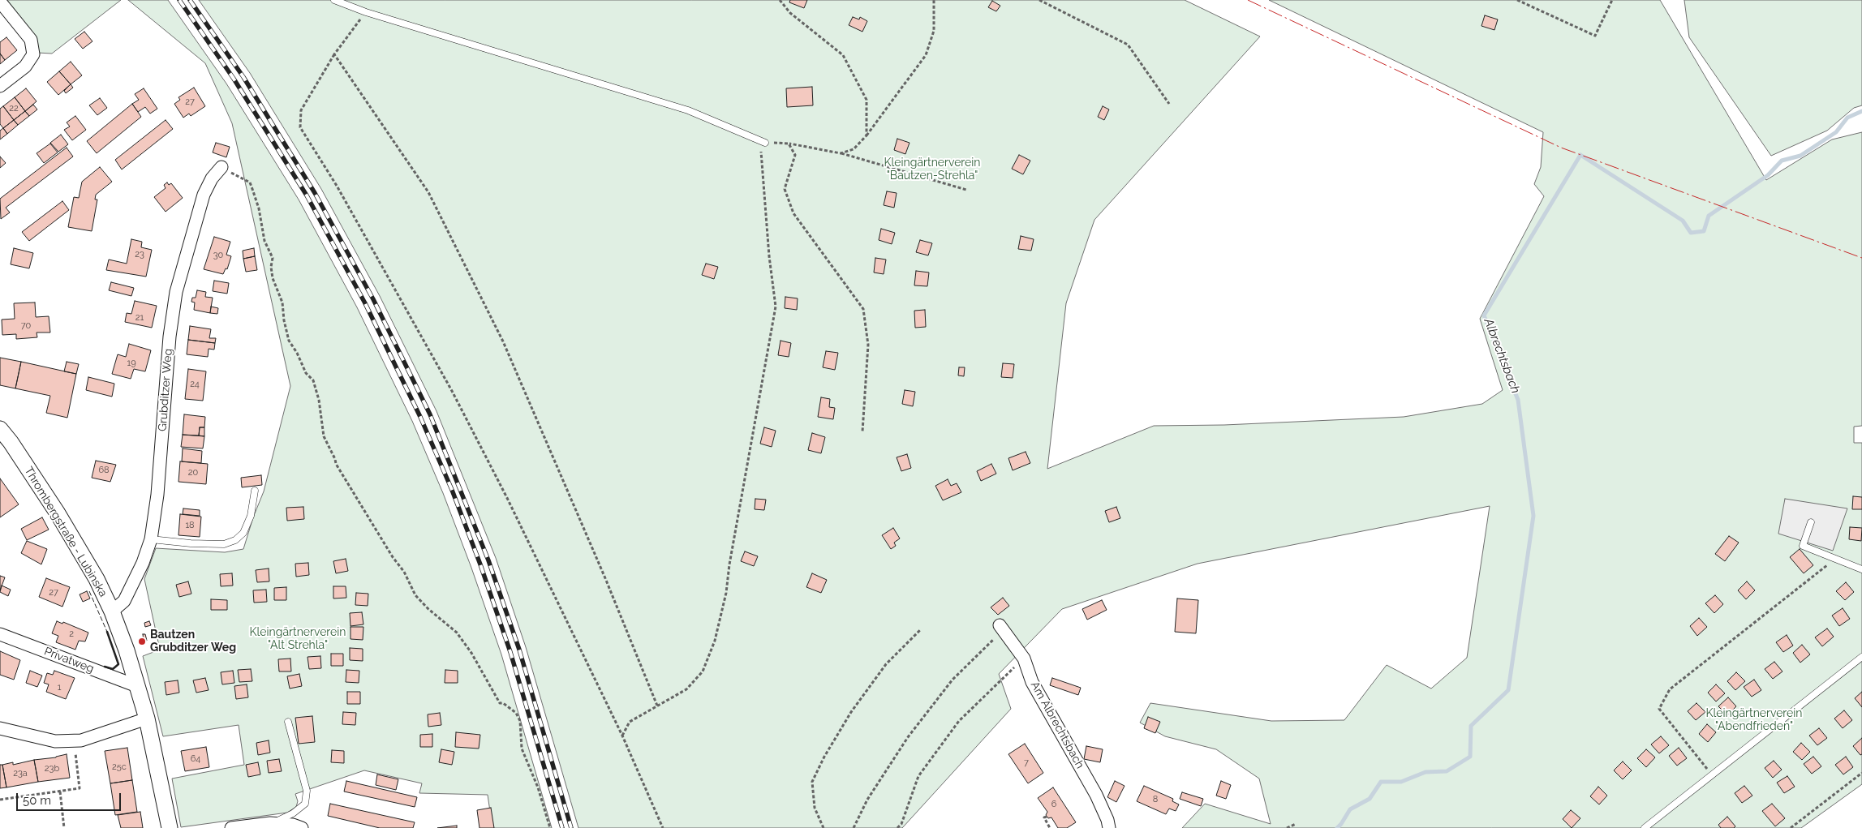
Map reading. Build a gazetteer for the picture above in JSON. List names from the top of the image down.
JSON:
{
  "streets": {
    "street": [
      "Grubditzer Weg",
      "Thrombergstraße - Lubinska",
      "Privatweg",
      "Am Albrechtsbach"
    ]
  },
  "crossings": [
    ["Grubditzer Weg", "Thrombergstraße - Lubinska"],
    ["Thrombergstraße - Lubinska", "Privatweg"]
  ],
  "water": ["Albrechtsbach"],
  "parks": ["Kleingärtnerverein \"Bautzen-Strehla\"", "Kleingärtnerverein \"Alt Strehla\"", "Kleingärtnerverein \"Abendfrieden\""],
  "places": ["Bautzen Grubditzer Weg"],
  "house_numbers": [
    "27",
    "22",
    "23",
    "30",
    "21",
    "70",
    "19",
    "24",
    "68",
    "20",
    "18",
    "27",
    "2",
    "1",
    "64",
    "7",
    "25c",
    "23b",
    "23a",
    "8",
    "6"
  ],
  "scale_bar": "50 m"
}
